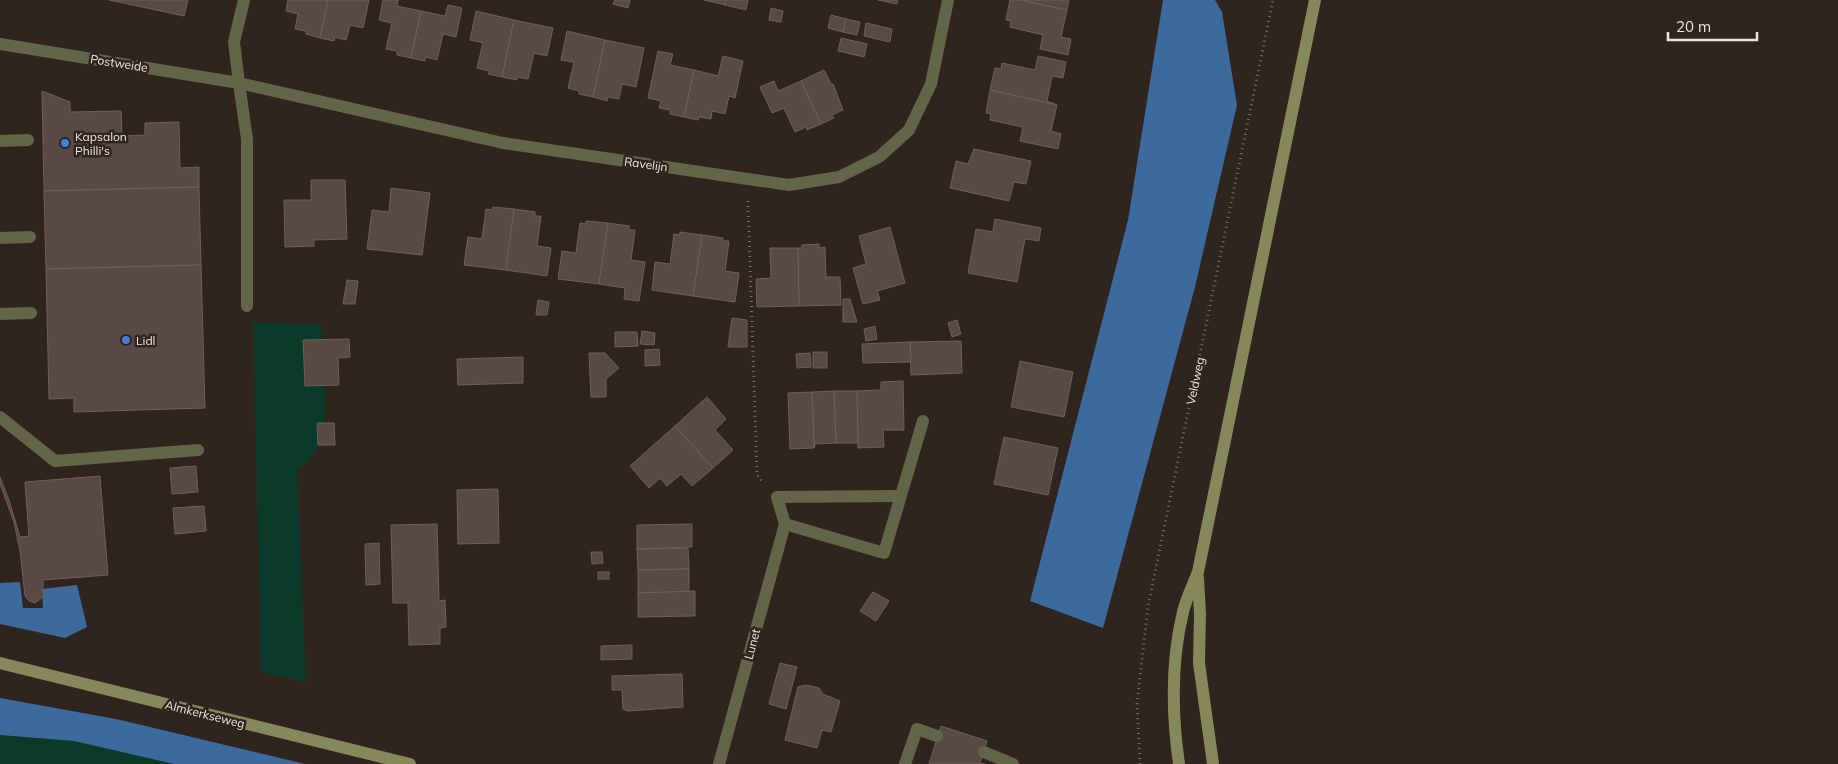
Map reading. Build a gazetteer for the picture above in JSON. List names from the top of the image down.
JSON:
{
  "streets": {
    "street": [
      "Postweide",
      "Ravelijn",
      "Lunet",
      "Almkerkseweg"
    ],
    "path": ["Veldweg"]
  },
  "crossings": [
    ["Postweide", "Ravelijn"]
  ],
  "places": ["Kapsalon Philli's", "Lidl"],
  "scale_bar": "20 m"
}
